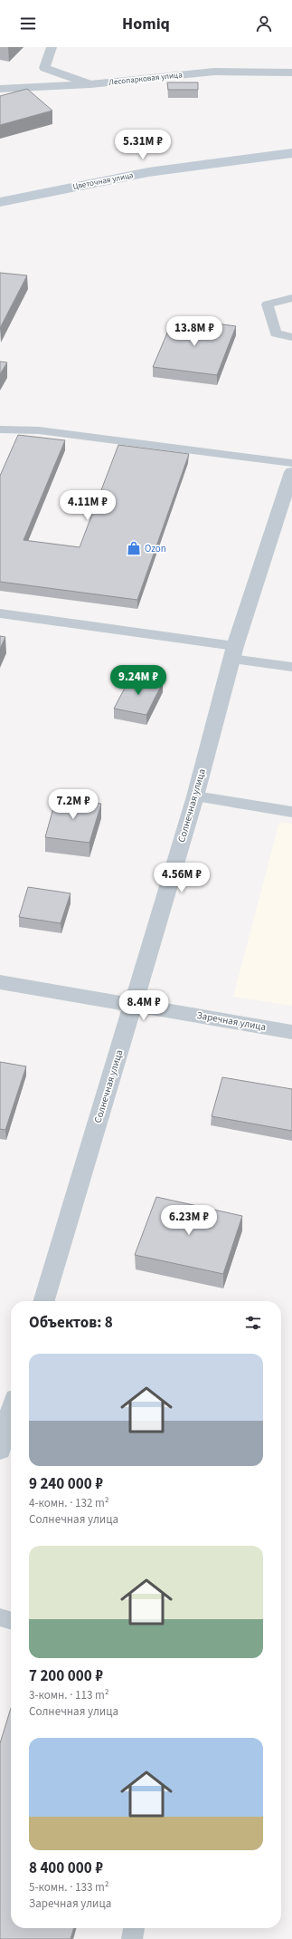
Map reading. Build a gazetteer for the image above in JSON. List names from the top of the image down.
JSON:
{
  "streets": {
    "main road": ["Цветочная улица"],
    "street": ["Лесопарковая улица", "Солнечная улица", "Заречная улица"]
  },
  "crossings": [
    ["Солнечная улица", "Заречная улица"]
  ],
  "places": {
    "shop": ["Ozon"]
  },
  "page": {
    "header": "Homiq",
    "price": [
      "5.31M ₽",
      "13.8M ₽",
      "4.11M ₽",
      "9.24M ₽",
      "7.2M ₽",
      "4.56M ₽",
      "8.4M ₽",
      "6.23M ₽"
    ],
    "heading": "Объектов: 8",
    "list": [
      {
        "name": "9 240 000 ₽",
        "note": "4-комн. · 132 m² · Солнечная улица"
      },
      {
        "name": "7 200 000 ₽",
        "note": "3-комн. · 113 m² · Солнечная улица"
      },
      {
        "name": "8 400 000 ₽",
        "note": "5-комн. · 133 m² · Заречная улица"
      }
    ]
  }
}
